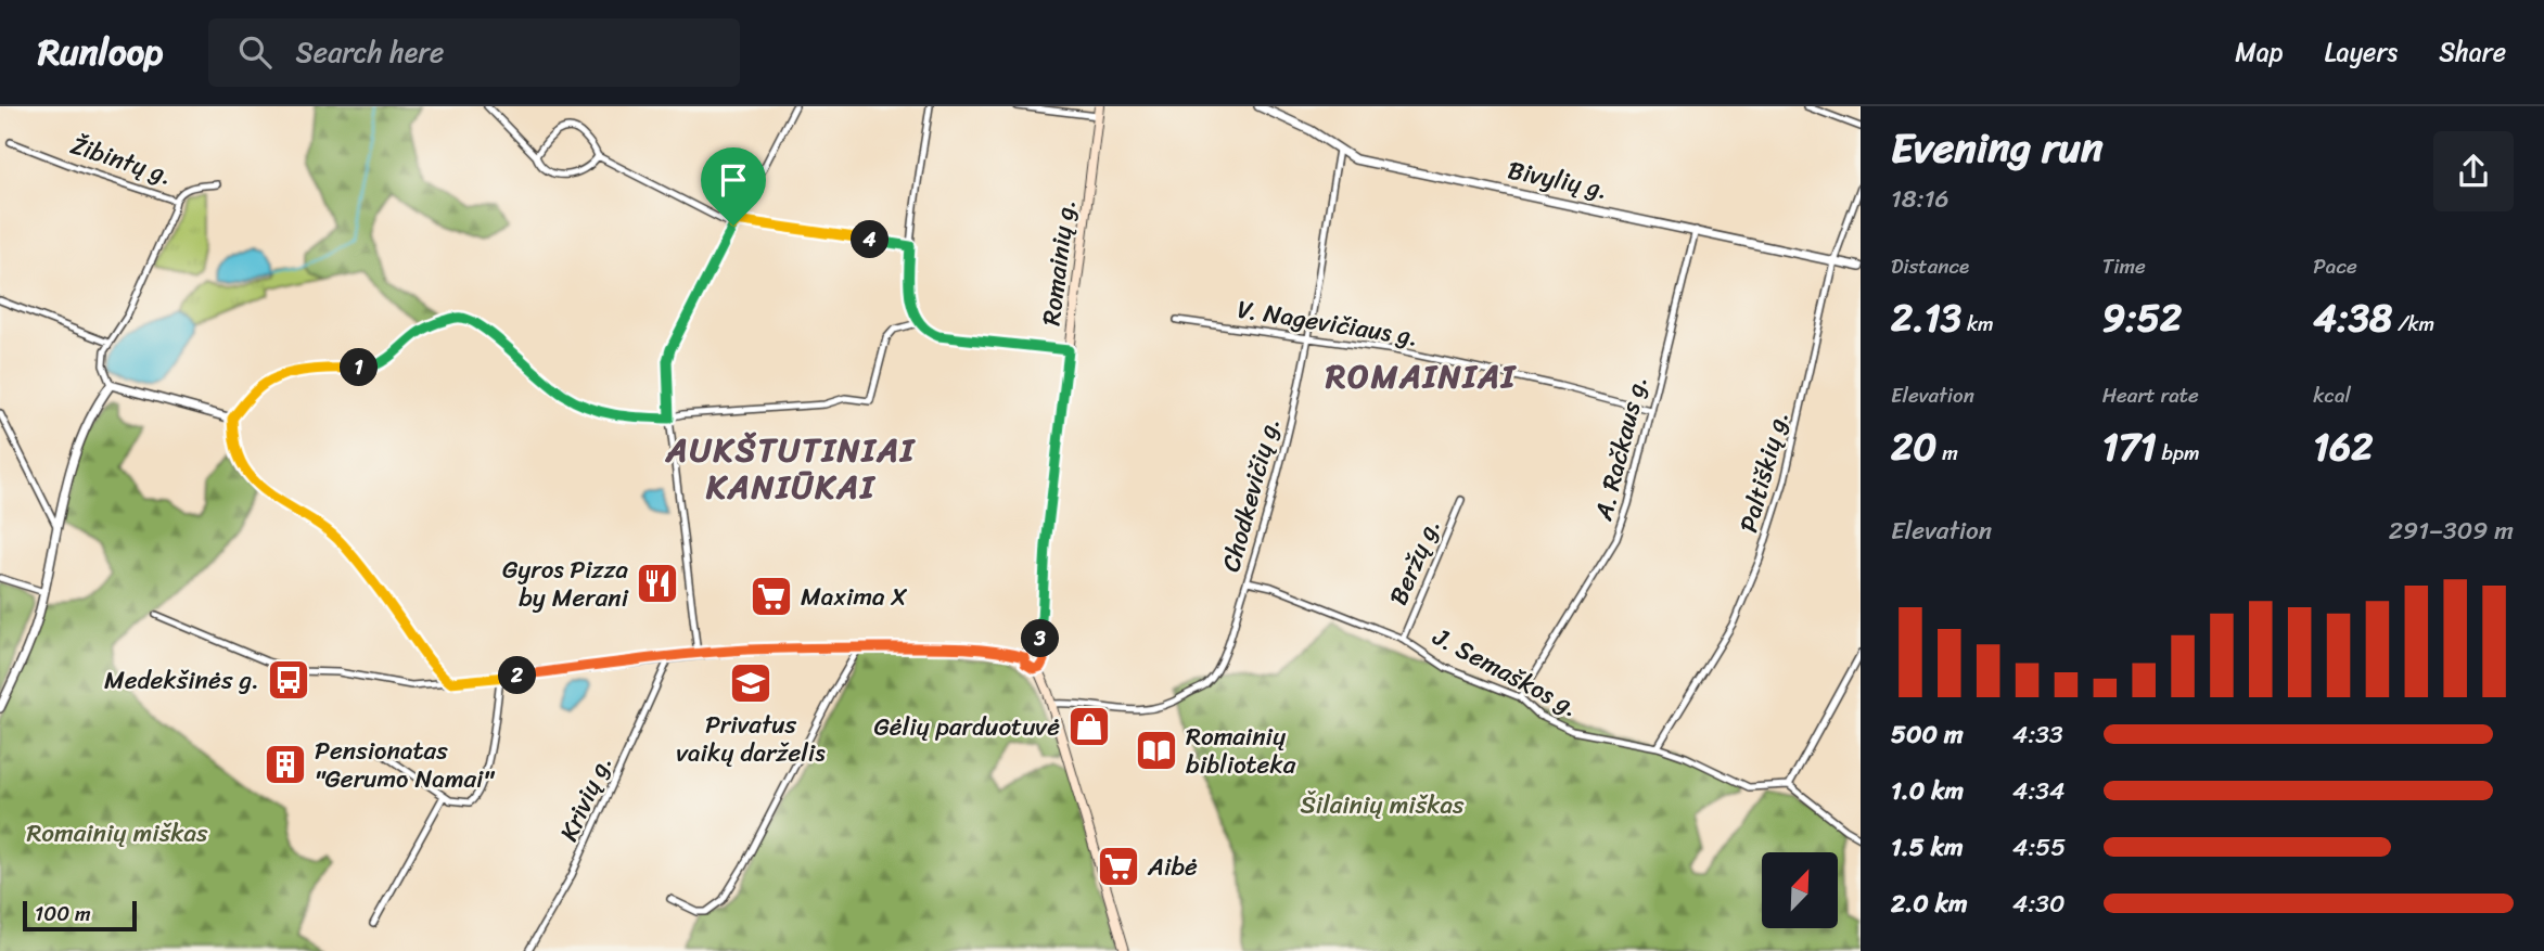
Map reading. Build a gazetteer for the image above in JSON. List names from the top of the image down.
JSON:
{
  "streets": {
    "main road": ["Romainių g."],
    "street": [
      "Žibintų g.",
      "Bivylių g.",
      "V. Nagevičiaus g.",
      "A. Račkaus g.",
      "Paltiškių g.",
      "Chodkevičių g.",
      "Beržų g.",
      "J. Semaškos g.",
      "Krivių g."
    ]
  },
  "crossings": [
    ["Bivylių g.", "A. Račkaus g."],
    ["Bivylių g.", "Paltiškių g."],
    ["Bivylių g.", "Chodkevičių g."],
    ["V. Nagevičiaus g.", "A. Račkaus g."],
    ["V. Nagevičiaus g.", "Chodkevičių g."],
    ["A. Račkaus g.", "J. Semaškos g."],
    ["Paltiškių g.", "J. Semaškos g."],
    ["Chodkevičių g.", "J. Semaškos g."],
    ["Beržų g.", "J. Semaškos g."]
  ],
  "districts": ["ROMAINIAI", "AUKŠTUTINIAI KANIŪKAI"],
  "parks": ["Šilainių miškas", "Romainių miškas"],
  "places": {
    "restaurant": ["Gyros Pizza by Merani"],
    "supermarket": ["Maxima X", "Aibė"],
    "bus stop": ["Medekšinės g."],
    "school or university": ["Privatus vaikų darželis"],
    "shop": ["Gėlių parduotuvė"],
    "library": ["Romainių biblioteka"],
    "building": ["Pensionatas \"Gerumo Namai\""]
  },
  "scale_bar": "100 m",
  "north": "top right",
  "page": {
    "header": "Runloop",
    "search": "Search here",
    "nav": ["Map", "Layers", "Share"],
    "heading": ["Evening run", "18:16"],
    "pins": [
      "4",
      "1",
      "3",
      "2"
    ],
    "stats": [
      ["Distance", "2.13 km"],
      ["Time", "9:52"],
      ["Pace", "4:38 /km"],
      ["Elevation", "20 m"],
      ["Heart rate", "171 bpm"],
      ["kcal", "162"]
    ],
    "chart": ["Elevation", "291–309 m"],
    "list": [
      {
        "name": "500 m",
        "note": "4:33"
      },
      {
        "name": "1.0 km",
        "note": "4:34"
      },
      {
        "name": "1.5 km",
        "note": "4:55"
      },
      {
        "name": "2.0 km",
        "note": "4:30"
      }
    ],
    "scale": "100 m"
  }
}
